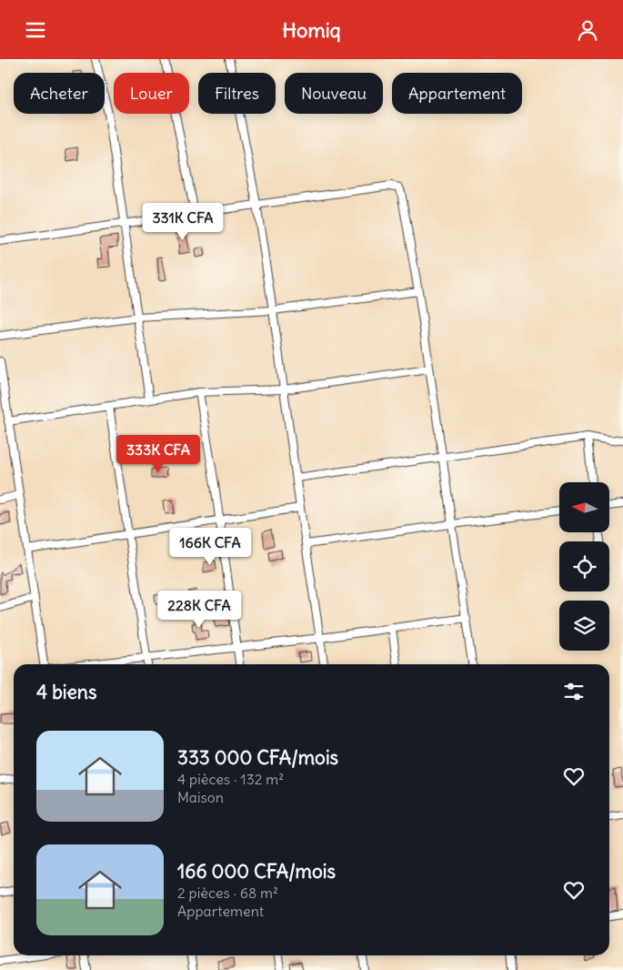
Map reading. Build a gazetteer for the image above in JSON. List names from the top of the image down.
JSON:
{
  "north": "left",
  "page": {
    "header": "Homiq",
    "chip": [
      "Acheter",
      "Louer",
      "Filtres",
      "Nouveau",
      "Appartement"
    ],
    "price": [
      "331K CFA",
      "333K CFA",
      "166K CFA",
      "228K CFA"
    ],
    "heading": "4 biens",
    "list": [
      {
        "name": "333 000 CFA/mois",
        "note": "4 pièces · 132 m² · Maison"
      },
      {
        "name": "166 000 CFA/mois",
        "note": "2 pièces · 68 m² · Appartement"
      }
    ]
  }
}
